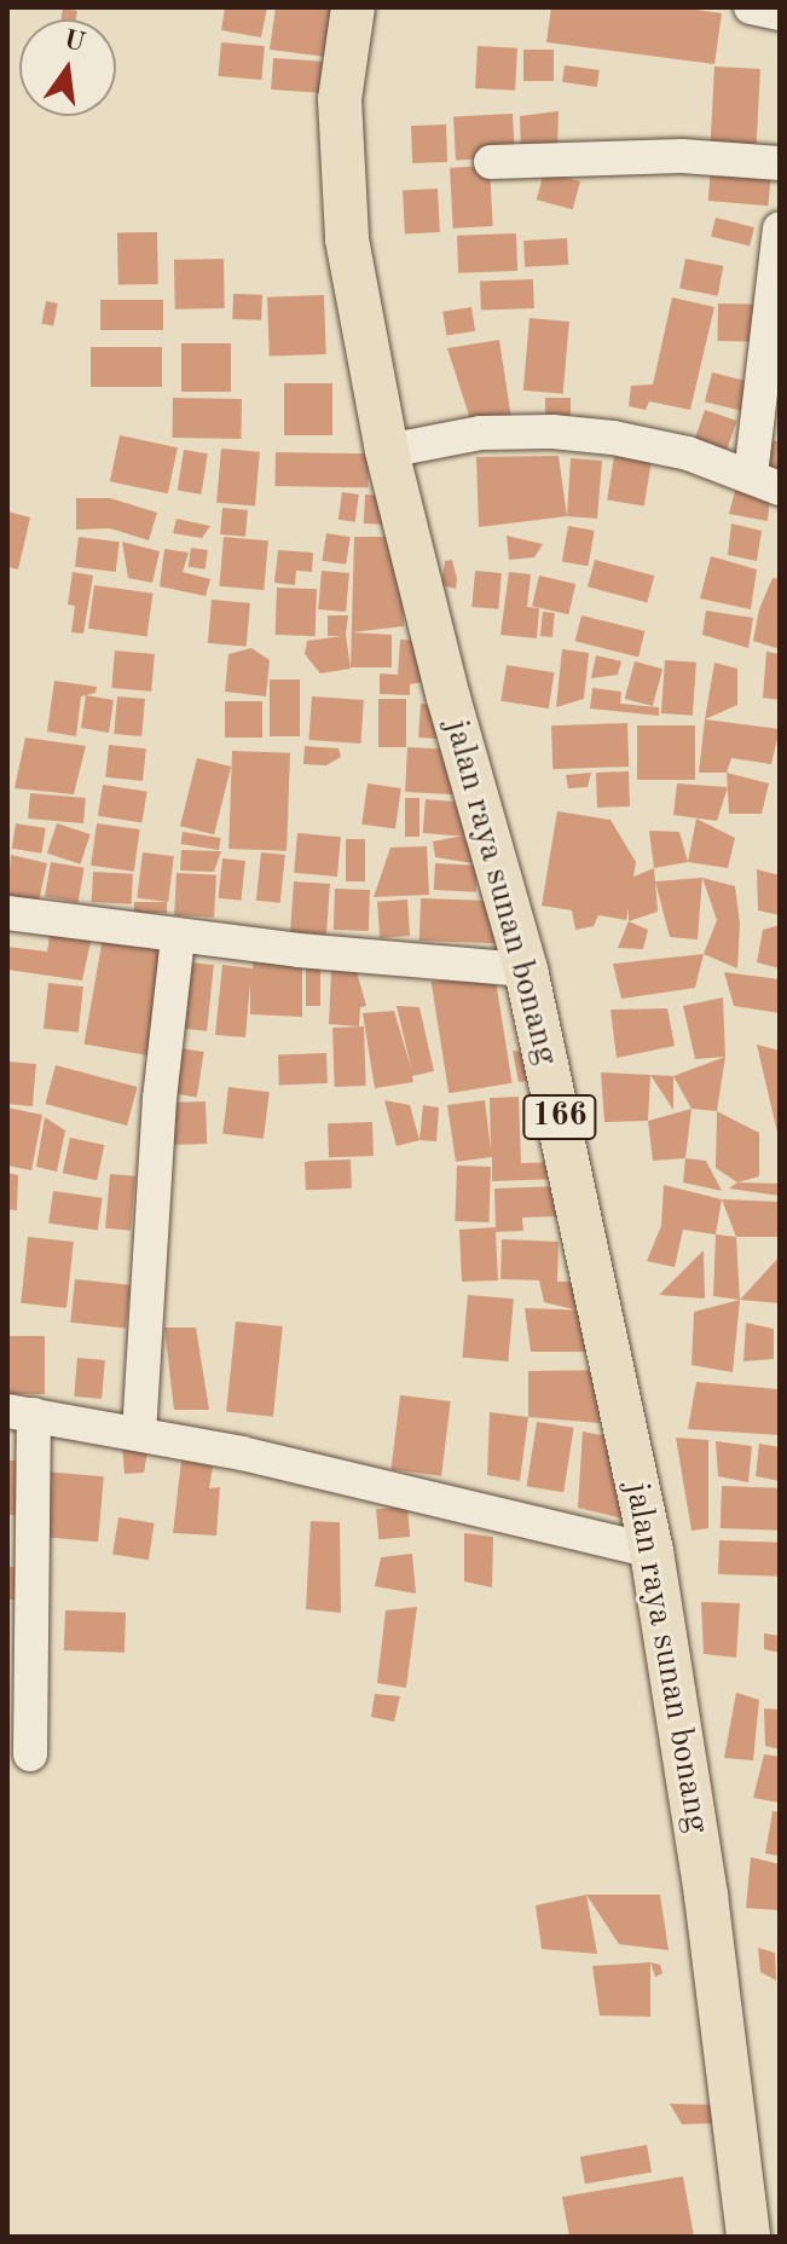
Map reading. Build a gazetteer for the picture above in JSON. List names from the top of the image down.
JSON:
{
  "streets": {
    "main road": ["jalan raya sunan bonang", "166"]
  },
  "north": "top"
}
